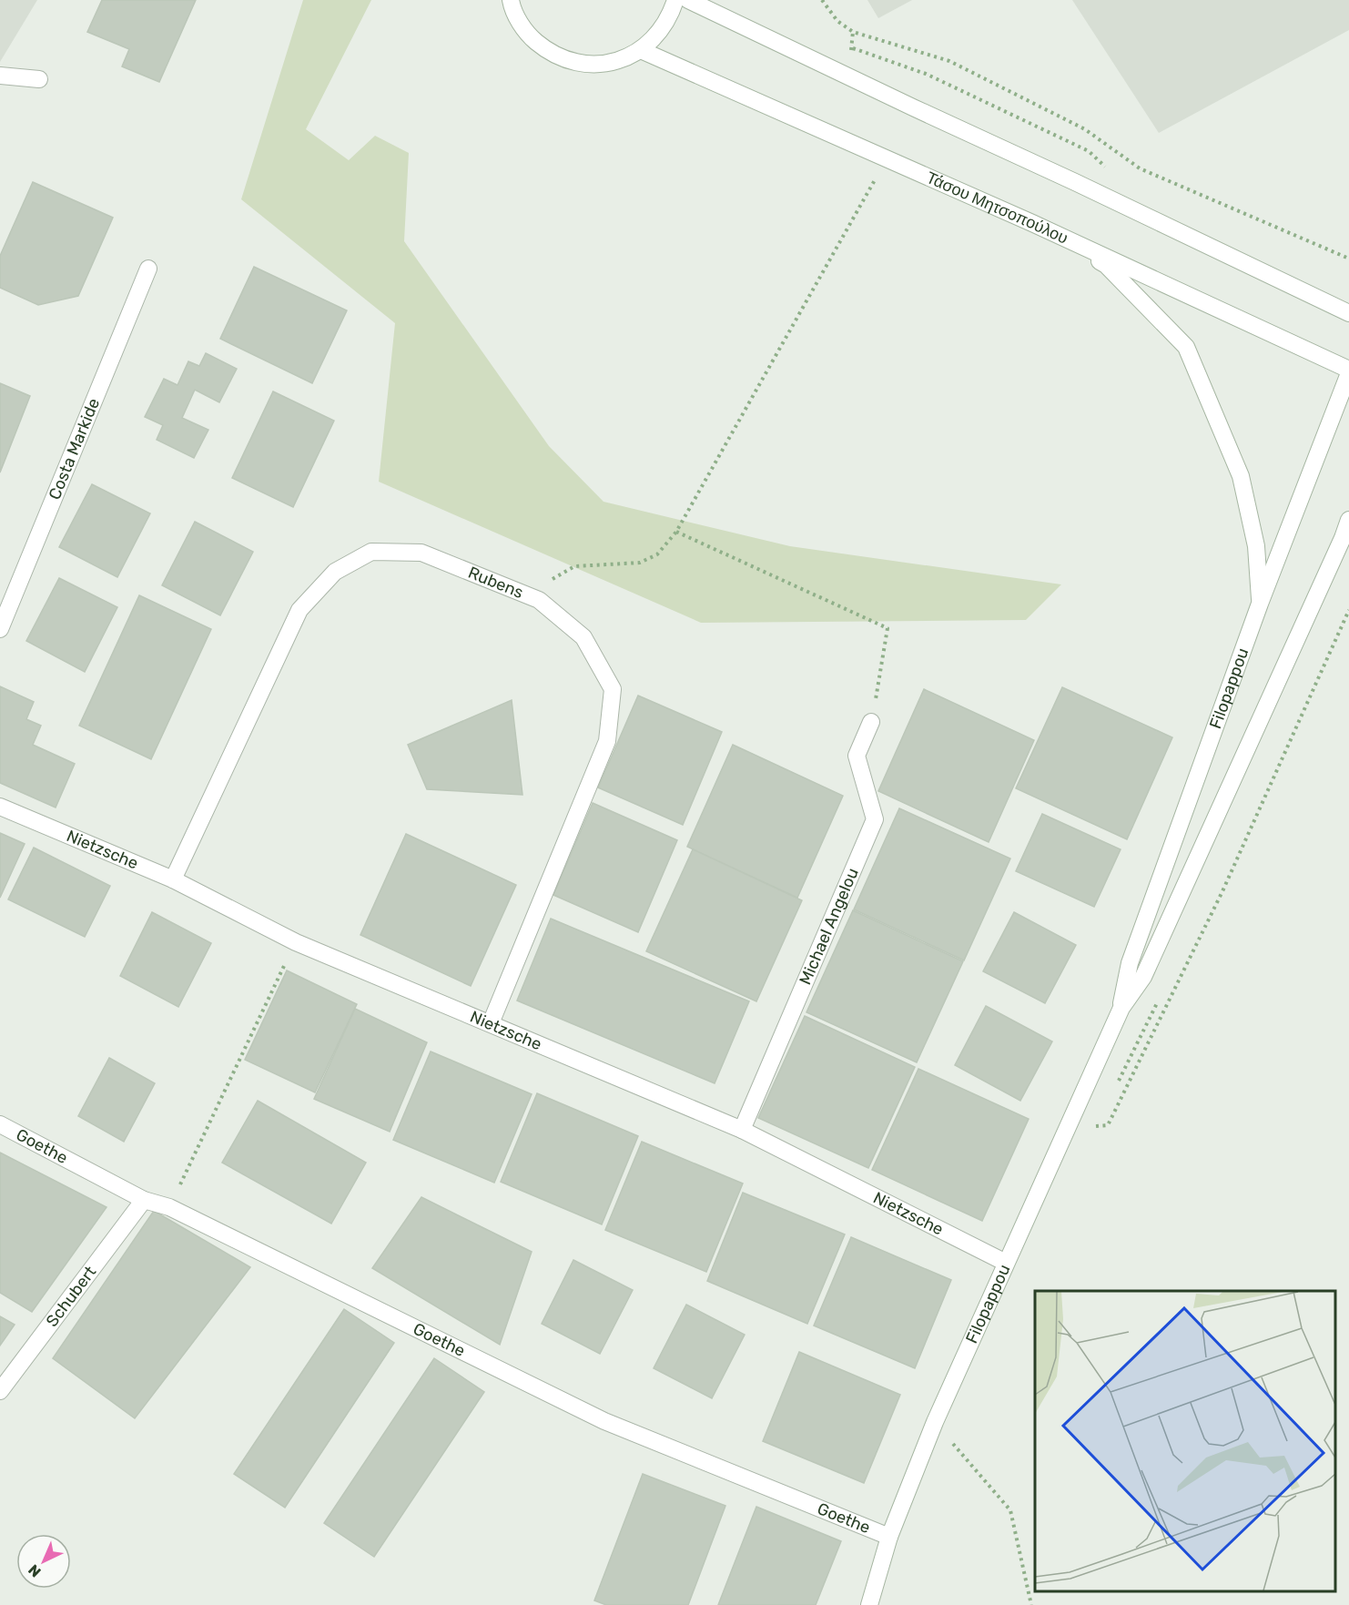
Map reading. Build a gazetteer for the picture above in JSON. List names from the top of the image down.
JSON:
{
  "streets": {
    "street": [
      "Τάσου Μητσοπούλου",
      "Costa Markide",
      "Rubens",
      "Filopappou",
      "Nietzsche",
      "Michael Angelou",
      "Goethe",
      "Schubert"
    ]
  },
  "crossings": [
    ["Τάσου Μητσοπούλου", "Filopappou"],
    ["Rubens", "Nietzsche"],
    ["Filopappou", "Nietzsche"],
    ["Filopappou", "Goethe"],
    ["Nietzsche", "Michael Angelou"],
    ["Goethe", "Schubert"]
  ],
  "north": "bottom left"
}
